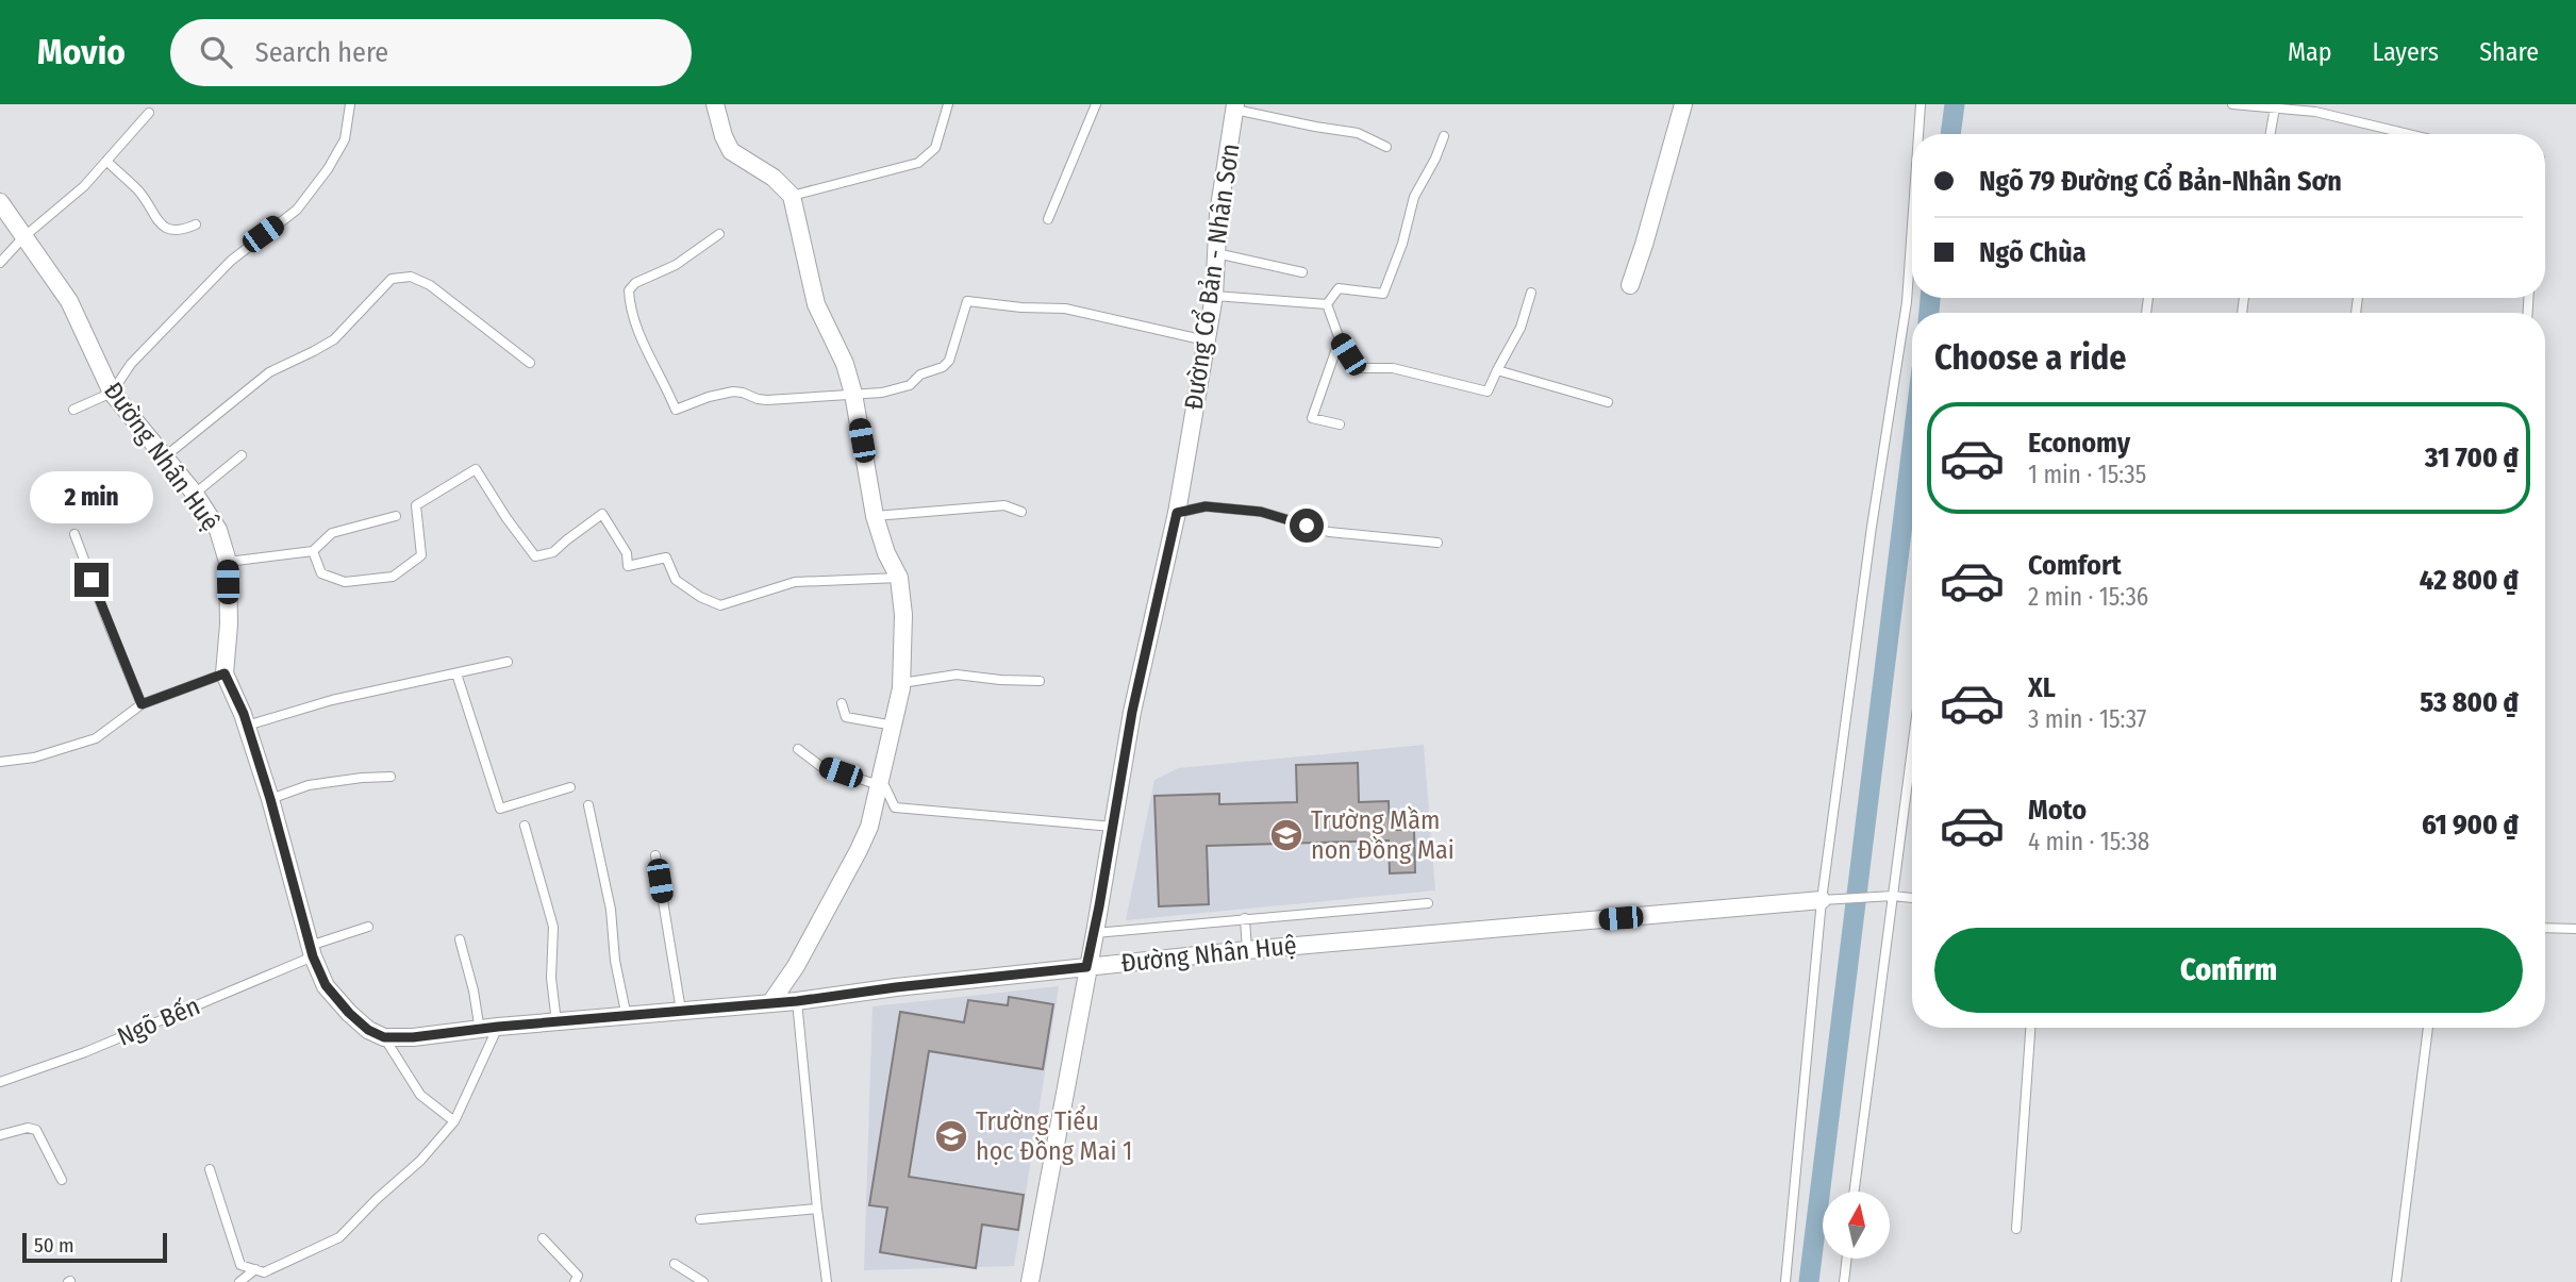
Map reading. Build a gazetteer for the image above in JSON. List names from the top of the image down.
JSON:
{
  "streets": {
    "street": ["Đường Cổ Bản - Nhân Sơn", "Đường Nhân Huệ"],
    "lane": ["Ngõ Bến"]
  },
  "crossings": [
    ["Đường Cổ Bản - Nhân Sơn", "Đường Nhân Huệ"],
    ["Đường Nhân Huệ", "Ngõ Bến"]
  ],
  "places": {
    "school or university": ["Trường Mầm non Đồng Mai", "Trường Tiểu học Đồng Mai 1"]
  },
  "scale_bar": "50 m",
  "north": "top",
  "page": {
    "header": "Movio",
    "search": "Search here",
    "nav": ["Map", "Layers", "Share"],
    "banner": ["Ngõ 79 Đường Cổ Bản-Nhân Sơn", "Ngõ Chùa"],
    "heading": "Choose a ride",
    "list": [
      {
        "name": "Economy",
        "note": "1 min · 15:35",
        "value": "31 700 ₫"
      },
      {
        "name": "Comfort",
        "note": "2 min · 15:36",
        "value": "42 800 ₫"
      },
      {
        "name": "XL",
        "note": "3 min · 15:37",
        "value": "53 800 ₫"
      },
      {
        "name": "Moto",
        "note": "4 min · 15:38",
        "value": "61 900 ₫"
      }
    ],
    "bubble": "2 min",
    "buttons": "Confirm",
    "scale": "50 m"
  }
}
